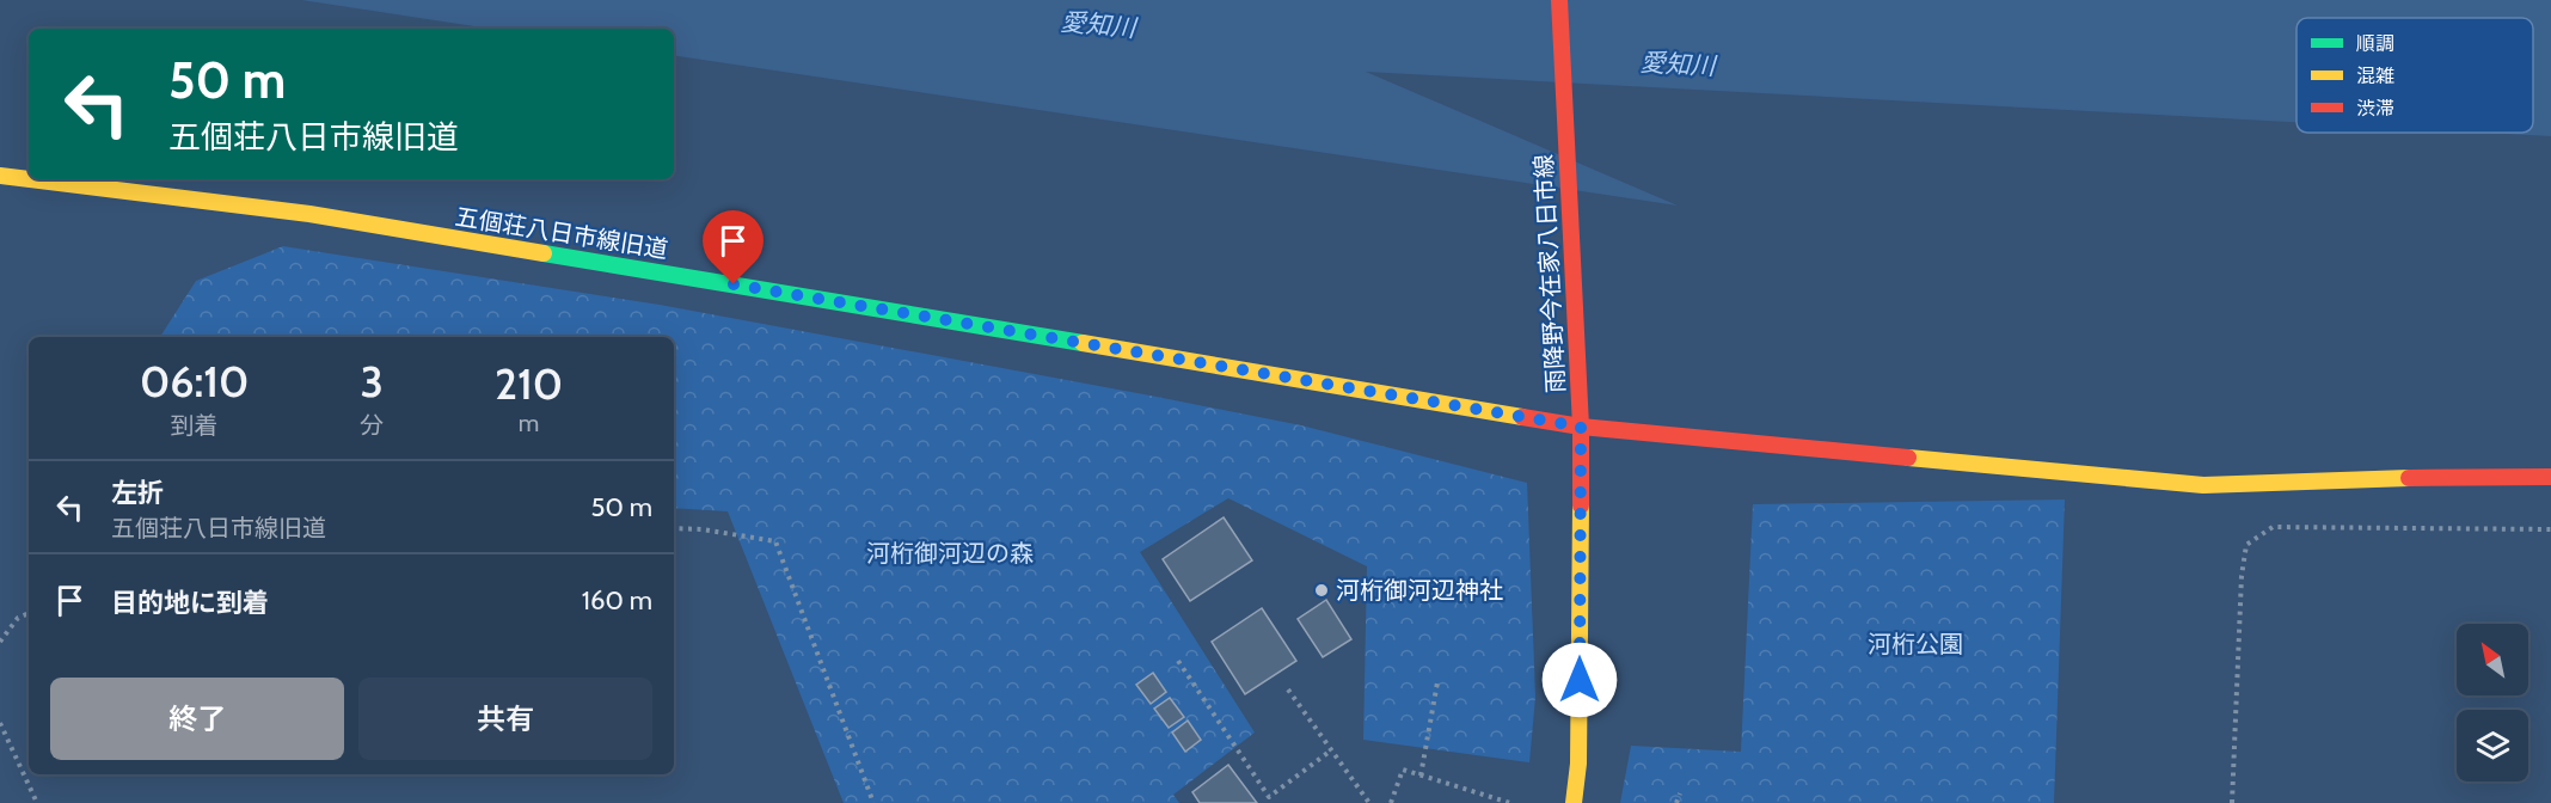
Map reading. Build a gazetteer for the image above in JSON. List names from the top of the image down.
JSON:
{
  "streets": {
    "street": ["五個荘八日市線旧道", "雨降野今在家八日市線"]
  },
  "crossings": [
    ["五個荘八日市線旧道", "雨降野今在家八日市線"]
  ],
  "water": ["愛知川"],
  "parks": ["河桁御河辺の森", "河桁公園"],
  "places": ["河桁御河辺神社"],
  "legend": ["順調", "混雑", "渋滞"],
  "north": "top left",
  "page": {
    "turn": ["50 m", "五個荘八日市線旧道"],
    "eta": [
      "06:10",
      "到着",
      "3",
      "分",
      "210",
      "m"
    ],
    "list": [
      {
        "name": "左折",
        "note": "五個荘八日市線旧道",
        "value": "50 m"
      },
      {
        "name": "目的地に到着",
        "value": "160 m"
      }
    ],
    "buttons": ["終了", "共有"]
  }
}
